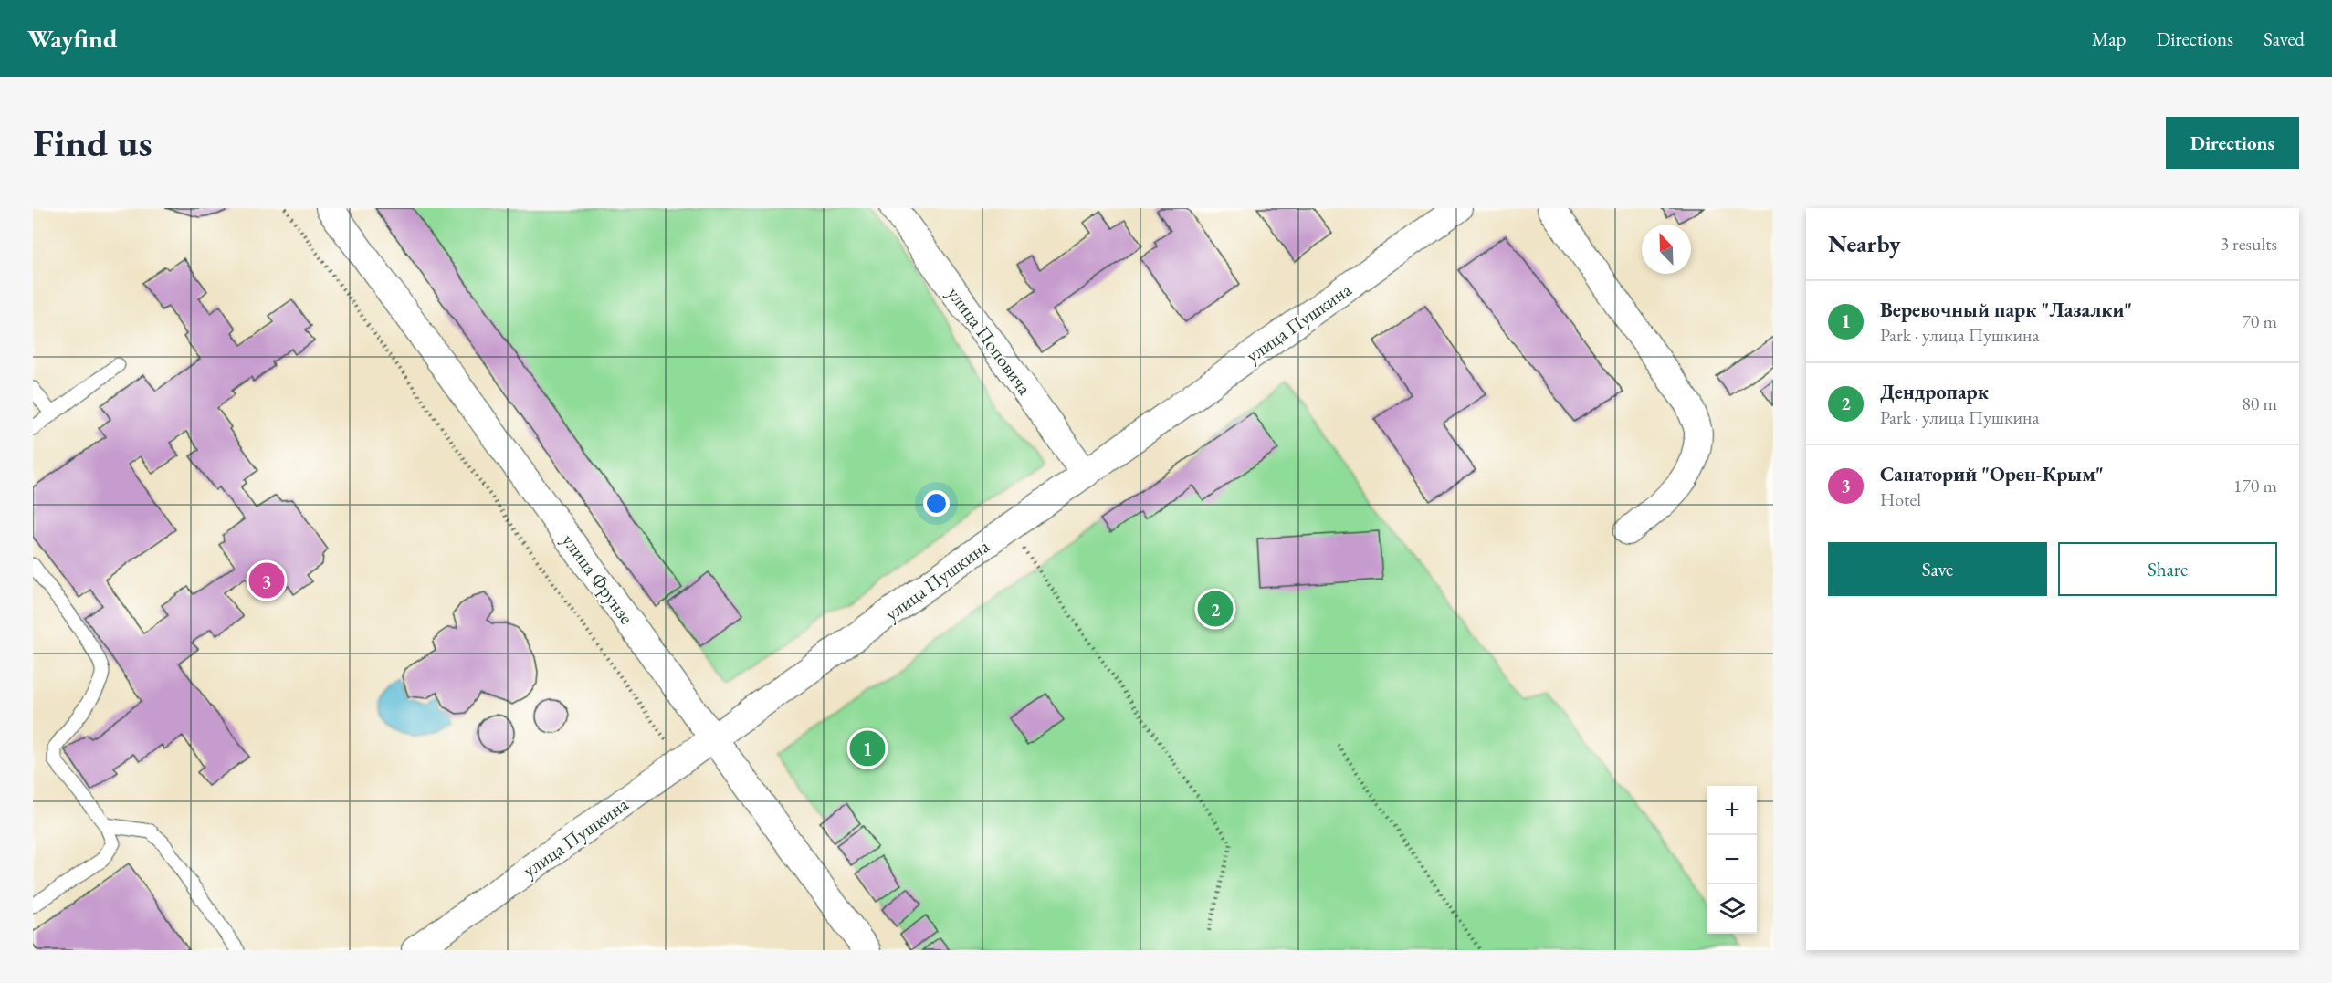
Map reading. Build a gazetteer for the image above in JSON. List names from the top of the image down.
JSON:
{
  "streets": {
    "street": ["улица Пушкина", "улица Поповича", "улица Фрунзе"]
  },
  "crossings": [
    ["улица Пушкина", "улица Поповича"],
    ["улица Пушкина", "улица Фрунзе"]
  ],
  "north": "top left",
  "page": {
    "header": "Wayfind",
    "nav": ["Map", "Directions", "Saved"],
    "buttons": [
      "Directions",
      ["Save", "Share"]
    ],
    "title": "Find us",
    "heading": ["Nearby", "3 results"],
    "list": [
      {
        "mark": "1",
        "name": "Веревочный парк \"Лазалки\"",
        "note": "Park · улица Пушкина",
        "value": "70 m"
      },
      {
        "mark": "2",
        "name": "Дендропарк",
        "note": "Park · улица Пушкина",
        "value": "80 m"
      },
      {
        "mark": "3",
        "name": "Санаторий \"Орен-Крым\"",
        "note": "Hotel",
        "value": "170 m"
      }
    ],
    "pins": ["3", "2", "1"],
    "map_buttons": ["+", "−"]
  }
}
